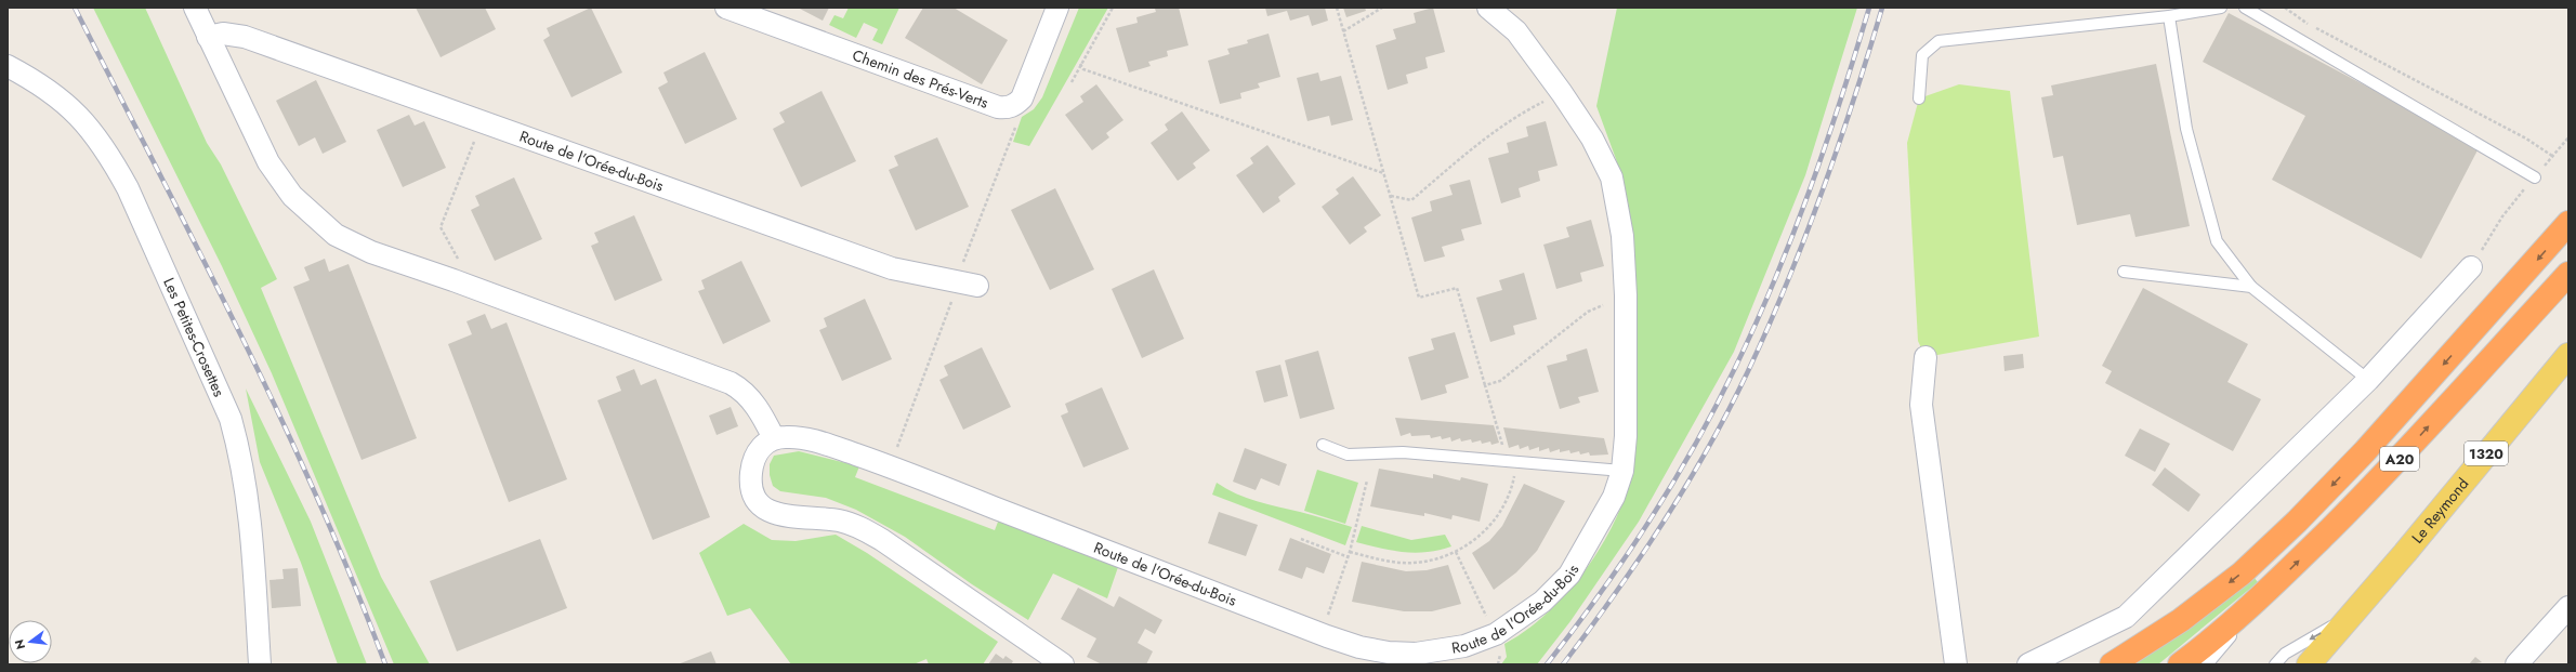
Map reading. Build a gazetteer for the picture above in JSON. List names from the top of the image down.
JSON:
{
  "streets": {
    "highway": ["A20"],
    "main road": ["1320", "Le Reymond"],
    "street": ["Chemin des Prés-Verts", "Route de l'Orée-du-Bois", "Les Petites-Crosettes"]
  },
  "north": "left"
}
